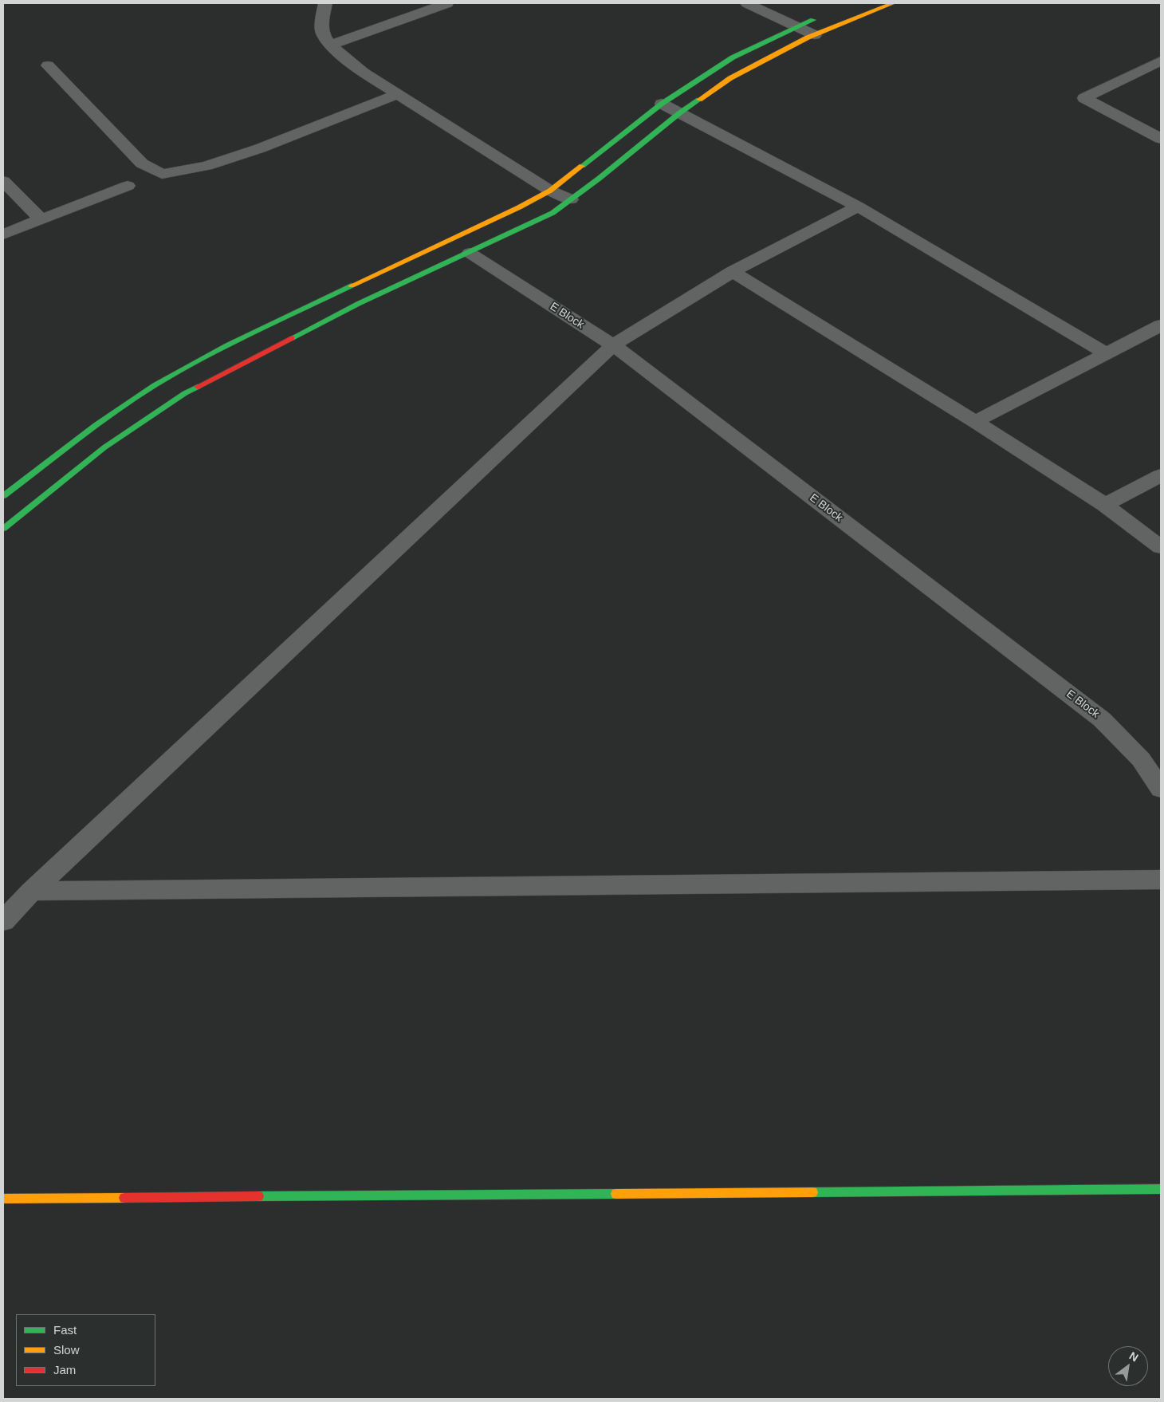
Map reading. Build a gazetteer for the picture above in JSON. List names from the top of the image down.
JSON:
{
  "streets": {
    "street": ["E Block"]
  },
  "legend": ["Fast", "Slow", "Jam"],
  "north": "top right"
}
